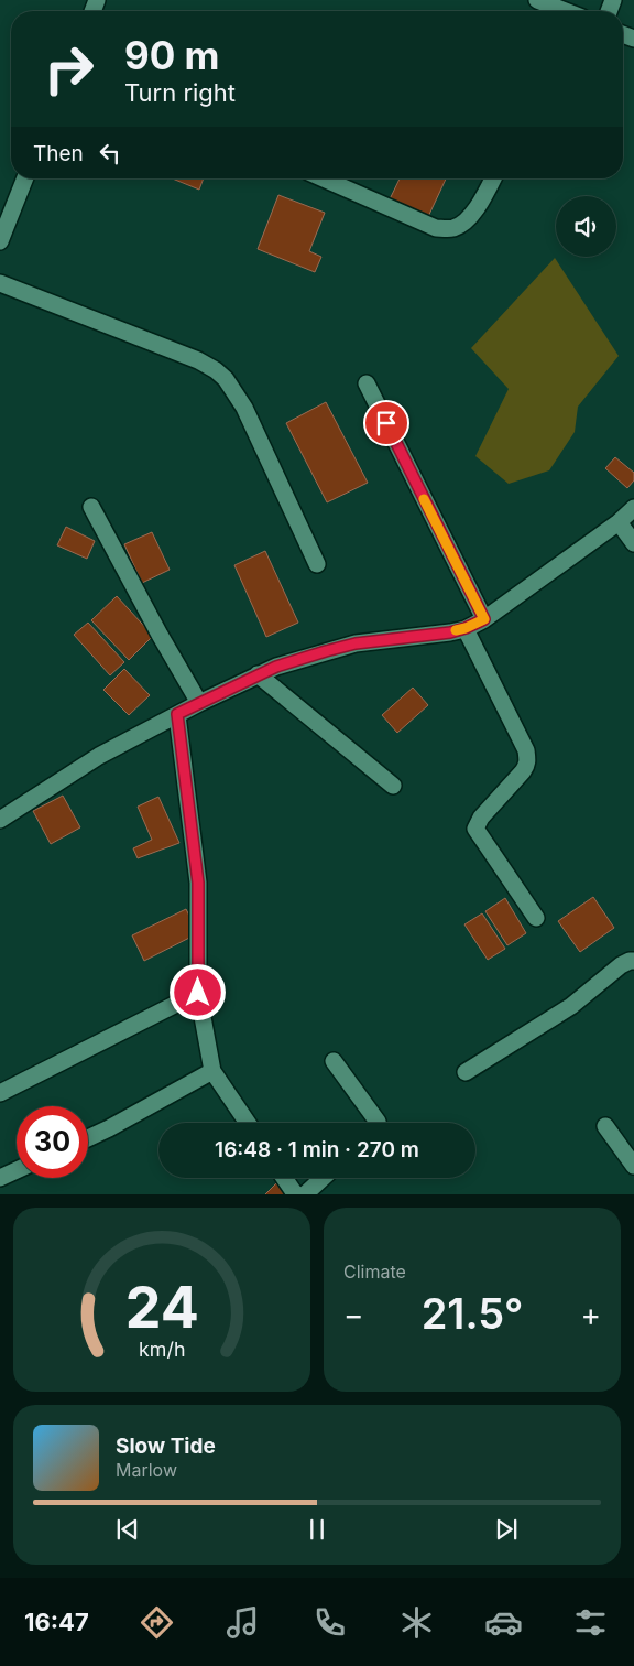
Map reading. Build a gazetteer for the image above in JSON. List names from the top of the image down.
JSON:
{
  "page": {
    "turn": ["90 m", "Turn right"],
    "then": "Then",
    "limit": "30",
    "trip": "16:48 · 1 min · 270 m",
    "tile": "Climate",
    "heat": ["−", "21.5°", "+"],
    "song": ["Slow Tide", "Marlow"],
    "tabs": "16:47",
    "gauge": ["24", "km/h"]
  }
}
